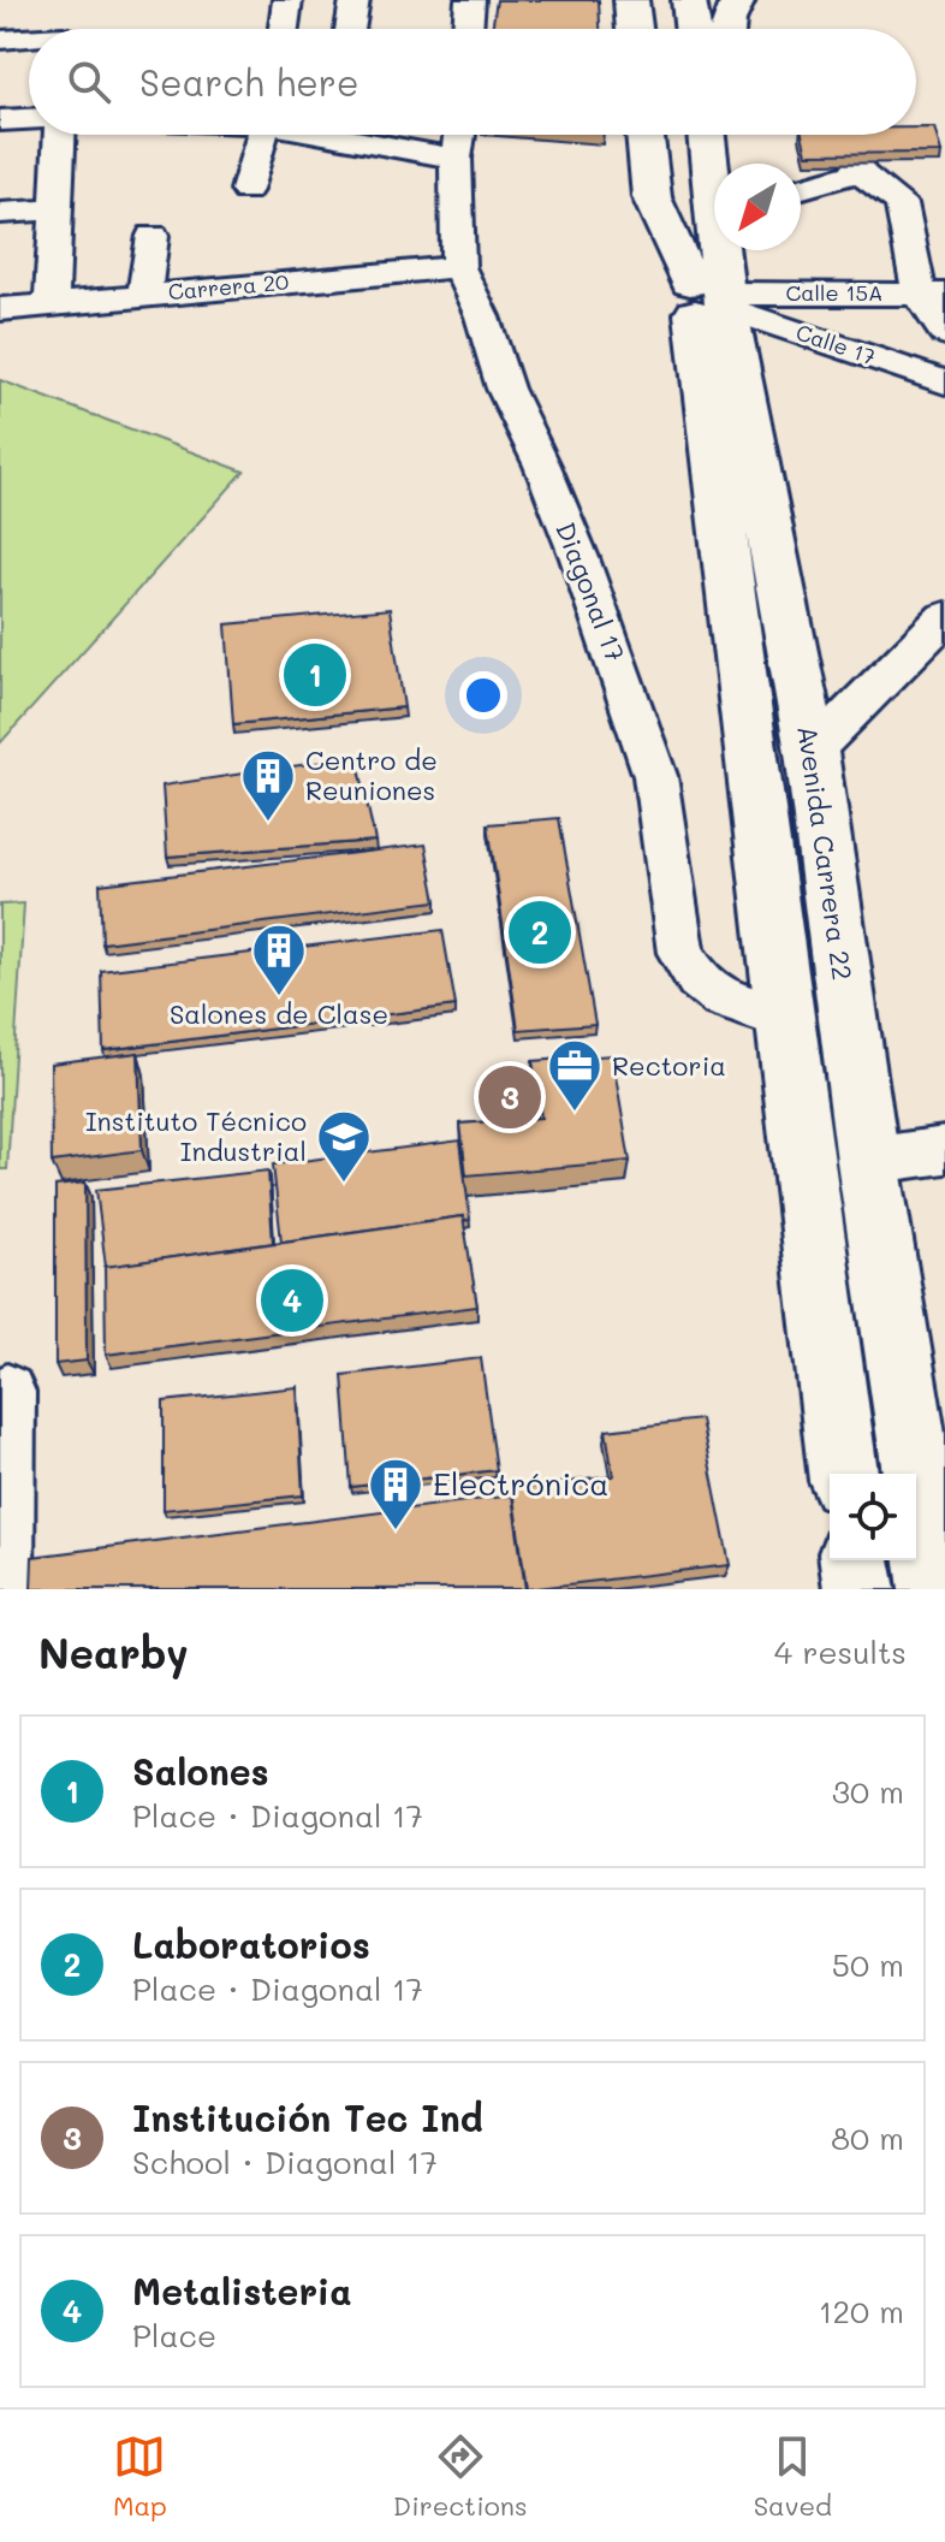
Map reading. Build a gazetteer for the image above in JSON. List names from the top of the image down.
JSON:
{
  "streets": {
    "main road": ["Avenida Carrera 22"],
    "street": [
      "Carrera 20",
      "Calle 15A",
      "Calle 17",
      "Diagonal 17"
    ]
  },
  "crossings": [
    ["Carrera 20", "Diagonal 17"],
    ["Calle 15A", "Calle 17"],
    ["Calle 15A", "Avenida Carrera 22"],
    ["Calle 17", "Avenida Carrera 22"],
    ["Diagonal 17", "Avenida Carrera 22"]
  ],
  "places": {
    "building": ["Centro de Reuniones", "Salones de Clase", "Electrónica"],
    "office": ["Rectoria"],
    "school or university": ["Instituto Técnico Industrial"]
  },
  "north": "bottom left",
  "page": {
    "search": "Search here",
    "pins": [
      "1",
      "2",
      "3",
      "4"
    ],
    "heading": ["Nearby", "4 results"],
    "list": [
      {
        "mark": "1",
        "name": "Salones",
        "note": "Place · Diagonal 17",
        "value": "30 m"
      },
      {
        "mark": "2",
        "name": "Laboratorios",
        "note": "Place · Diagonal 17",
        "value": "50 m"
      },
      {
        "mark": "3",
        "name": "Institución Tec Ind",
        "note": "School · Diagonal 17",
        "value": "80 m"
      },
      {
        "mark": "4",
        "name": "Metalisteria",
        "note": "Place",
        "value": "120 m"
      }
    ],
    "nav": ["Map", "Directions", "Saved"]
  }
}
